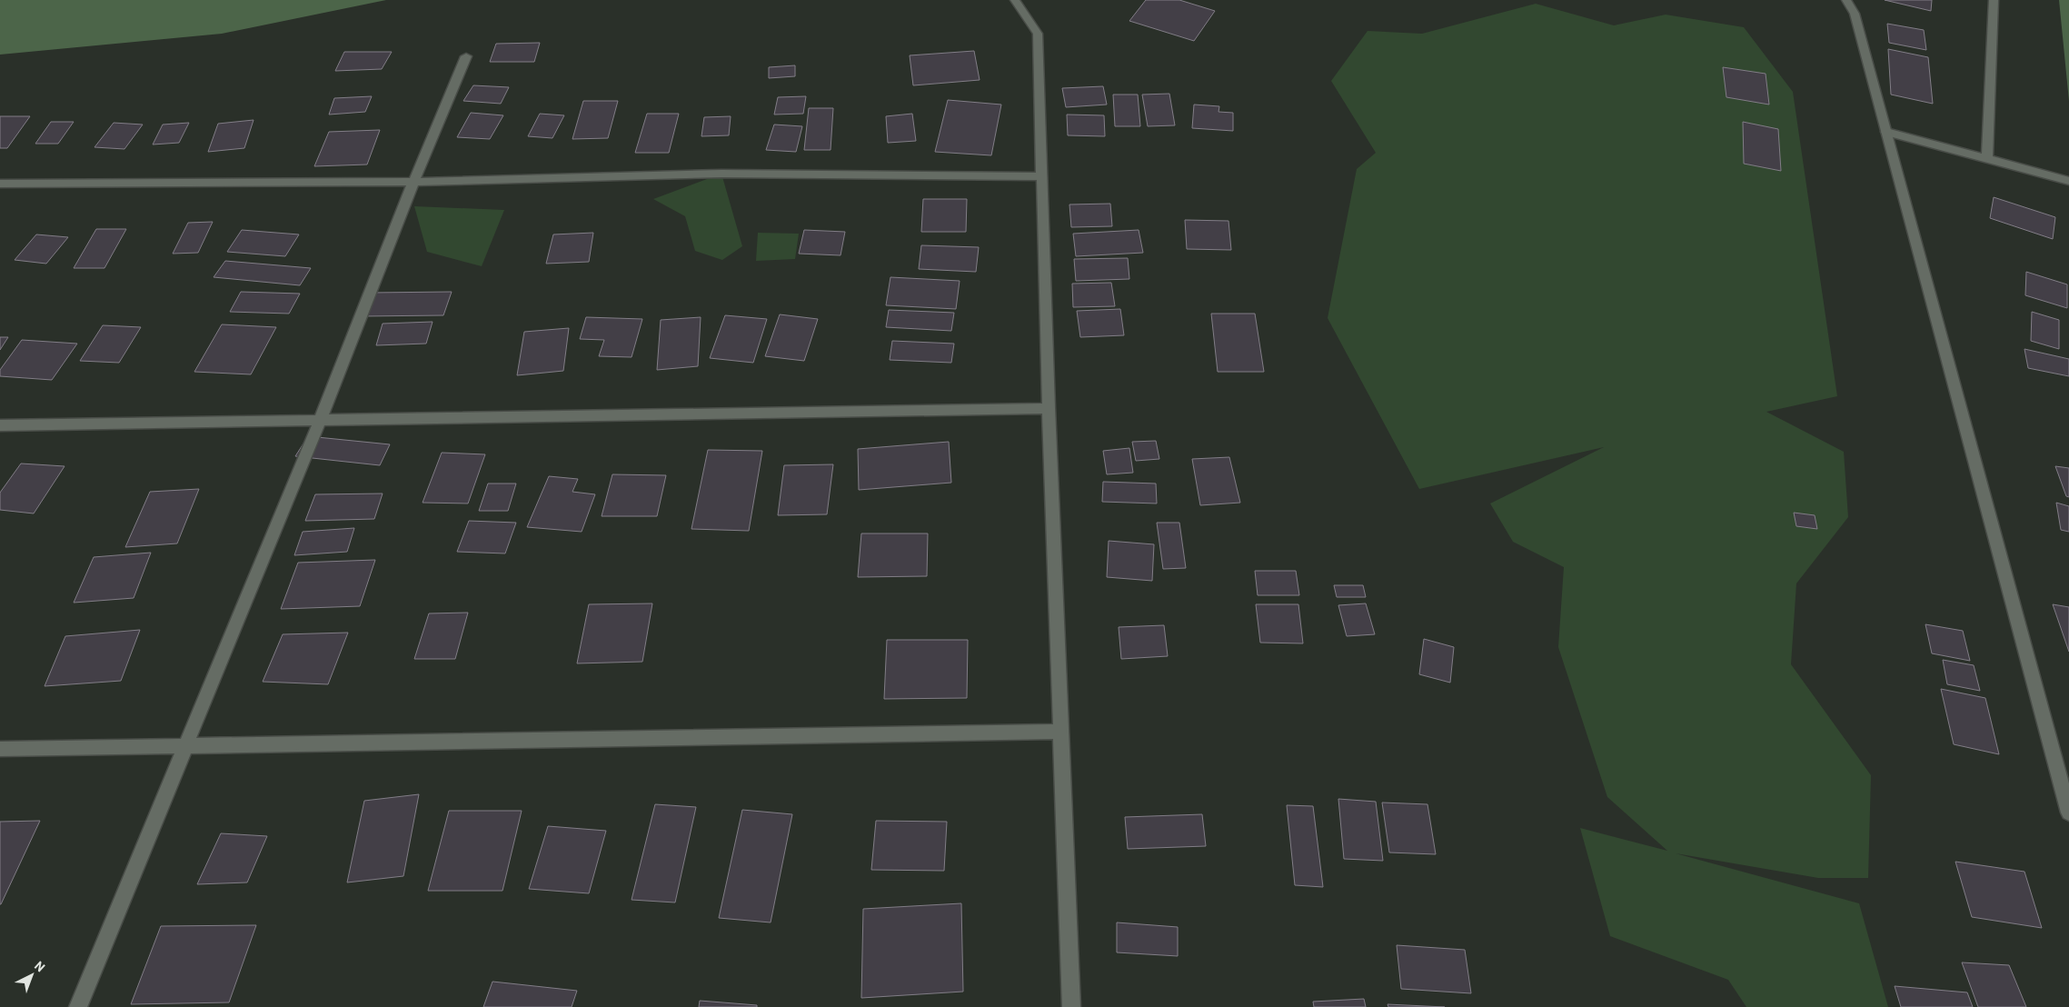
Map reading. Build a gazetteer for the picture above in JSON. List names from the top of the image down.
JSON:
{
  "north": "top right"
}
